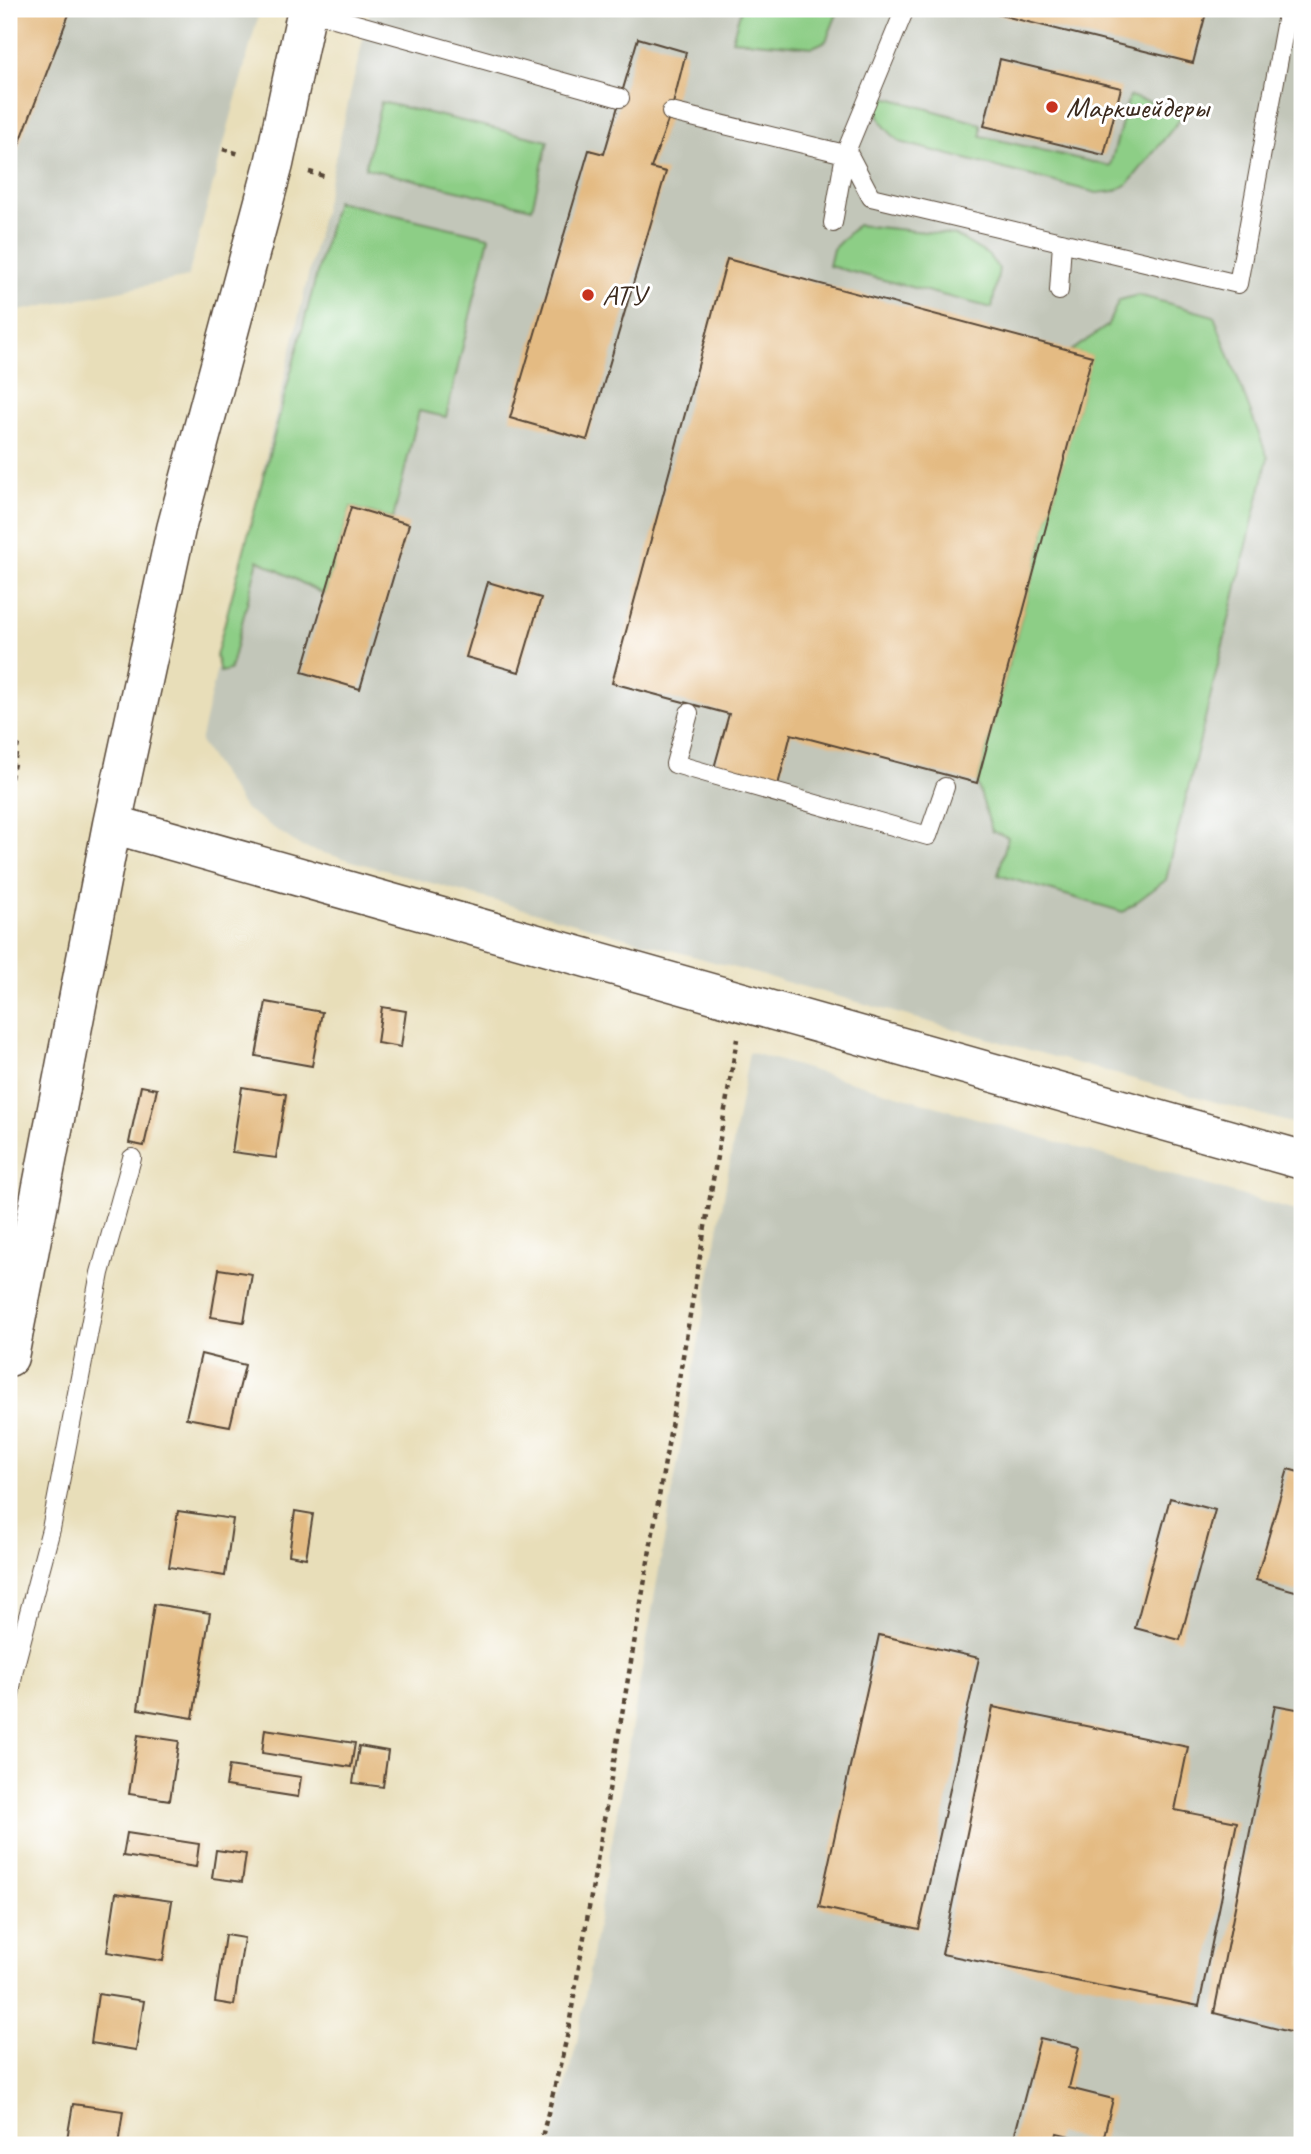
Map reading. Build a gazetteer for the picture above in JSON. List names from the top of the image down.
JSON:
{
  "places": ["Маркшейдеры", "АТУ"]
}
